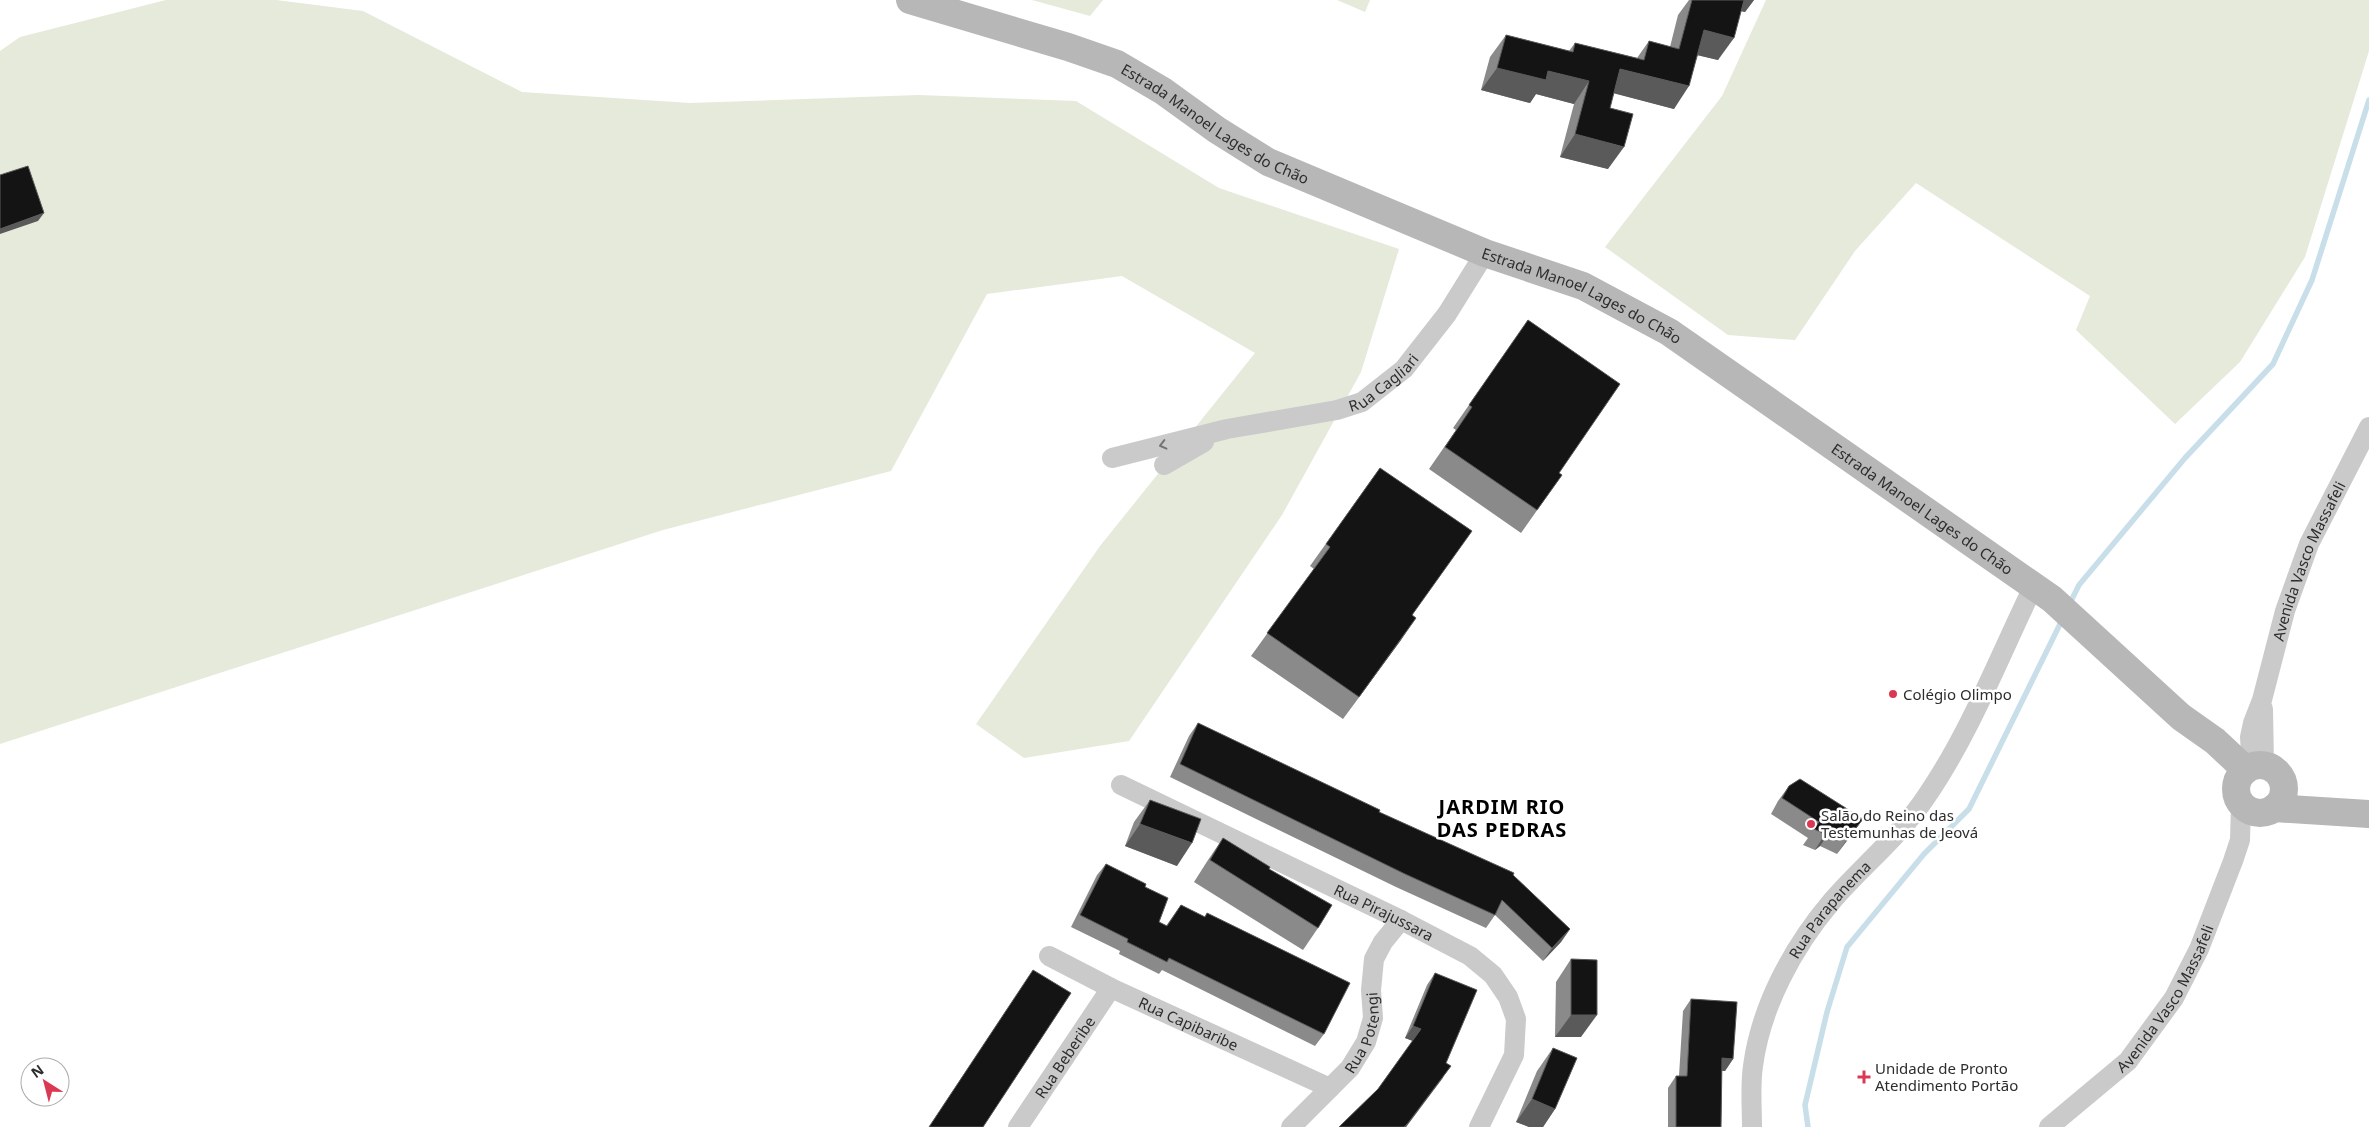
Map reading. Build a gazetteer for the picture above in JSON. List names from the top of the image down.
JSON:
{
  "streets": {
    "street": [
      "Estrada Manoel Lages do Chão",
      "Rua Cagliari",
      "Avenida Vasco Massafeli",
      "Rua Parapanema",
      "Rua Pirajussara",
      "Rua Capibaribe",
      "Rua Potengi",
      "Rua Beberibe"
    ]
  },
  "crossings": [
    ["Estrada Manoel Lages do Chão", "Rua Cagliari"],
    ["Estrada Manoel Lages do Chão", "Avenida Vasco Massafeli"],
    ["Estrada Manoel Lages do Chão", "Rua Parapanema"],
    ["Rua Pirajussara", "Rua Potengi"],
    ["Rua Capibaribe", "Rua Potengi"],
    ["Rua Capibaribe", "Rua Beberibe"]
  ],
  "districts": ["JARDIM RIO DAS PEDRAS"],
  "places": {
    "other": ["Colégio Olimpo", "Salão do Reino das Testemunhas de Jeová"],
    "health": ["Unidade de Pronto Atendimento Portão"]
  },
  "north": "top left"
}
